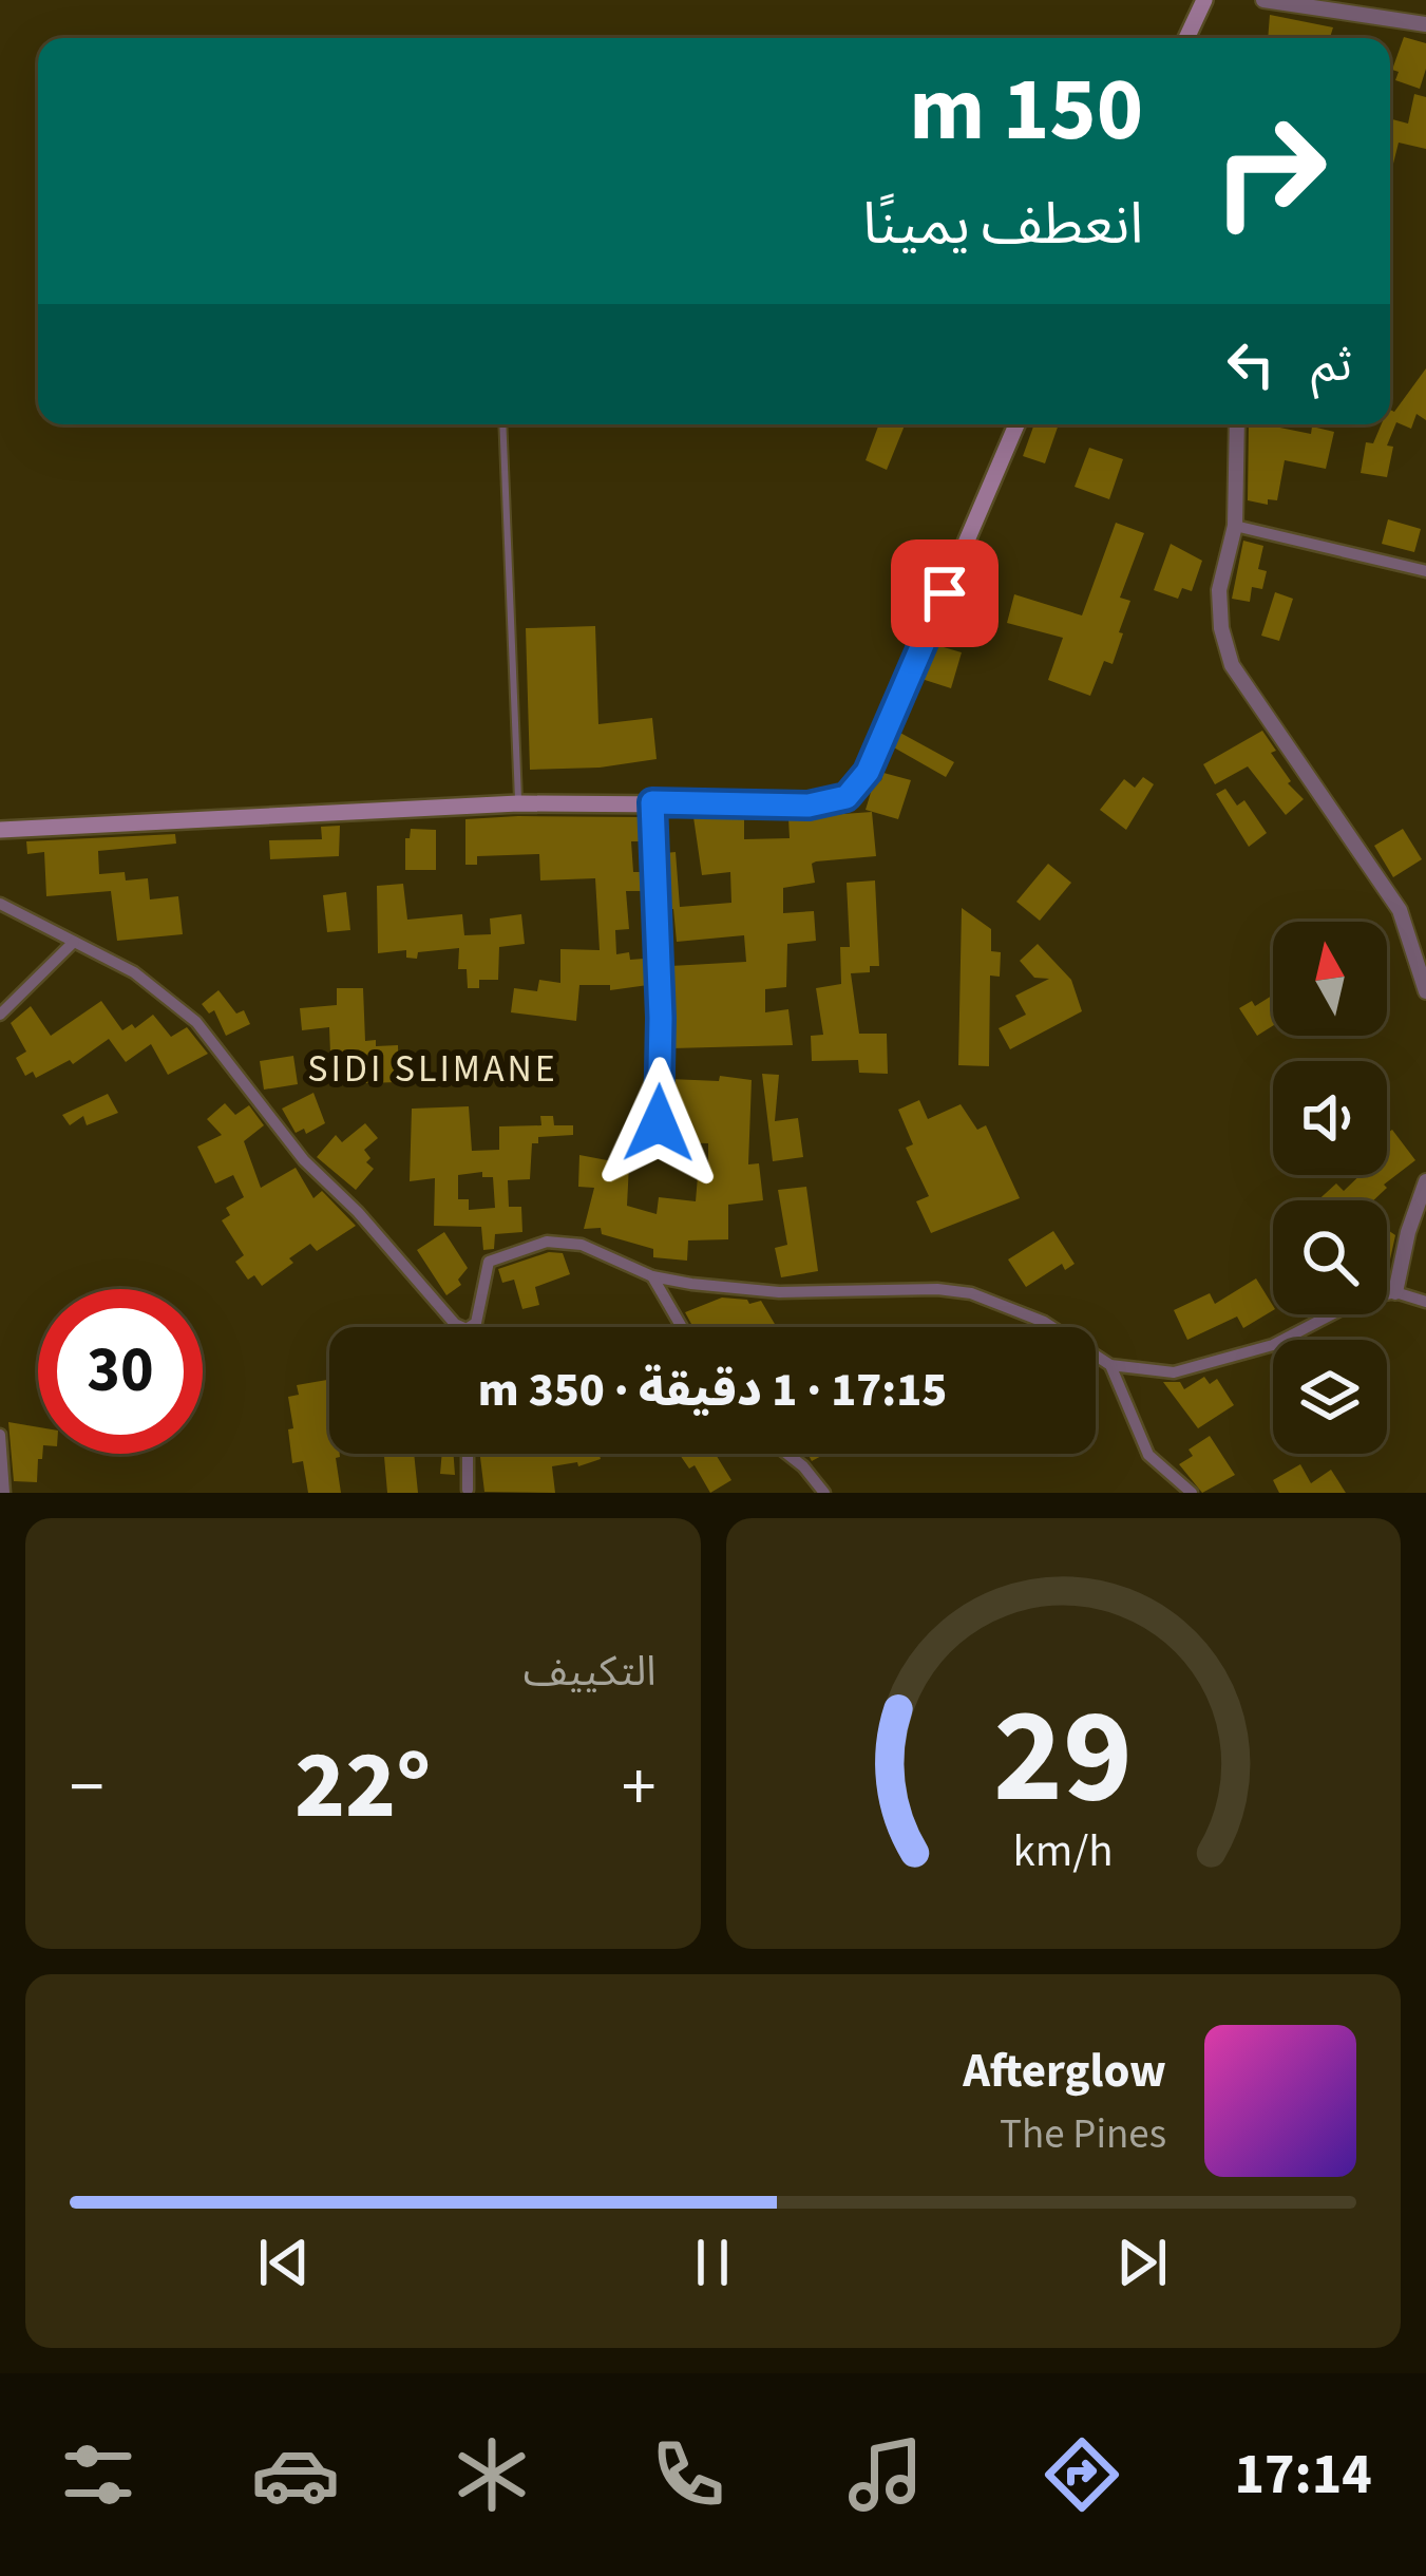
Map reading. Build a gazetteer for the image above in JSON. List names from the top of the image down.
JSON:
{
  "districts": ["SIDI SLIMANE"],
  "north": "top",
  "page": {
    "turn": ["150 m", "انعطف يمينًا"],
    "then": "ثم",
    "limit": "30",
    "trip": "17:15 · 1 دقيقة · 350 m",
    "tile": "التكييف",
    "heat": ["−", "22°", "+"],
    "song": ["Afterglow", "The Pines"],
    "tabs": "17:14",
    "gauge": ["29", "km/h"]
  }
}
